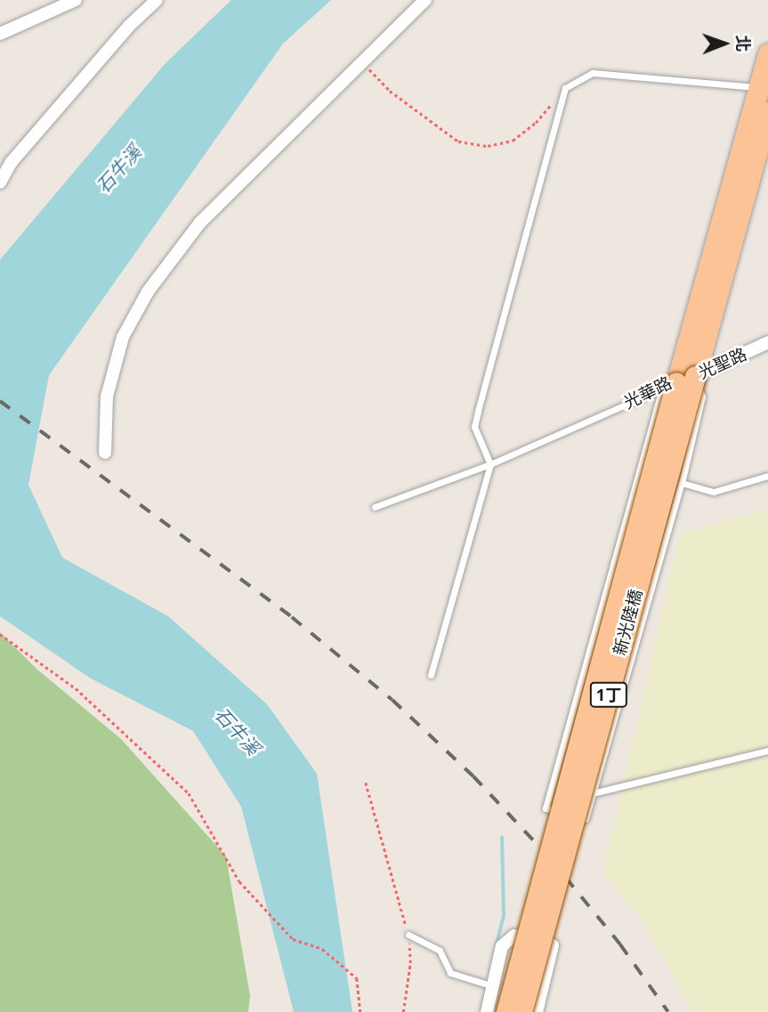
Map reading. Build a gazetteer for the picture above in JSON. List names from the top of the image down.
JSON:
{
  "streets": {
    "main road": ["光華路", "新光陸橋", "1丁"],
    "street": ["光聖路"]
  },
  "crossings": [
    ["光聖路", "光華路"],
    ["光聖路", "新光陸橋"],
    ["光華路", "新光陸橋"]
  ],
  "water": ["石牛溪"],
  "north": "right"
}
